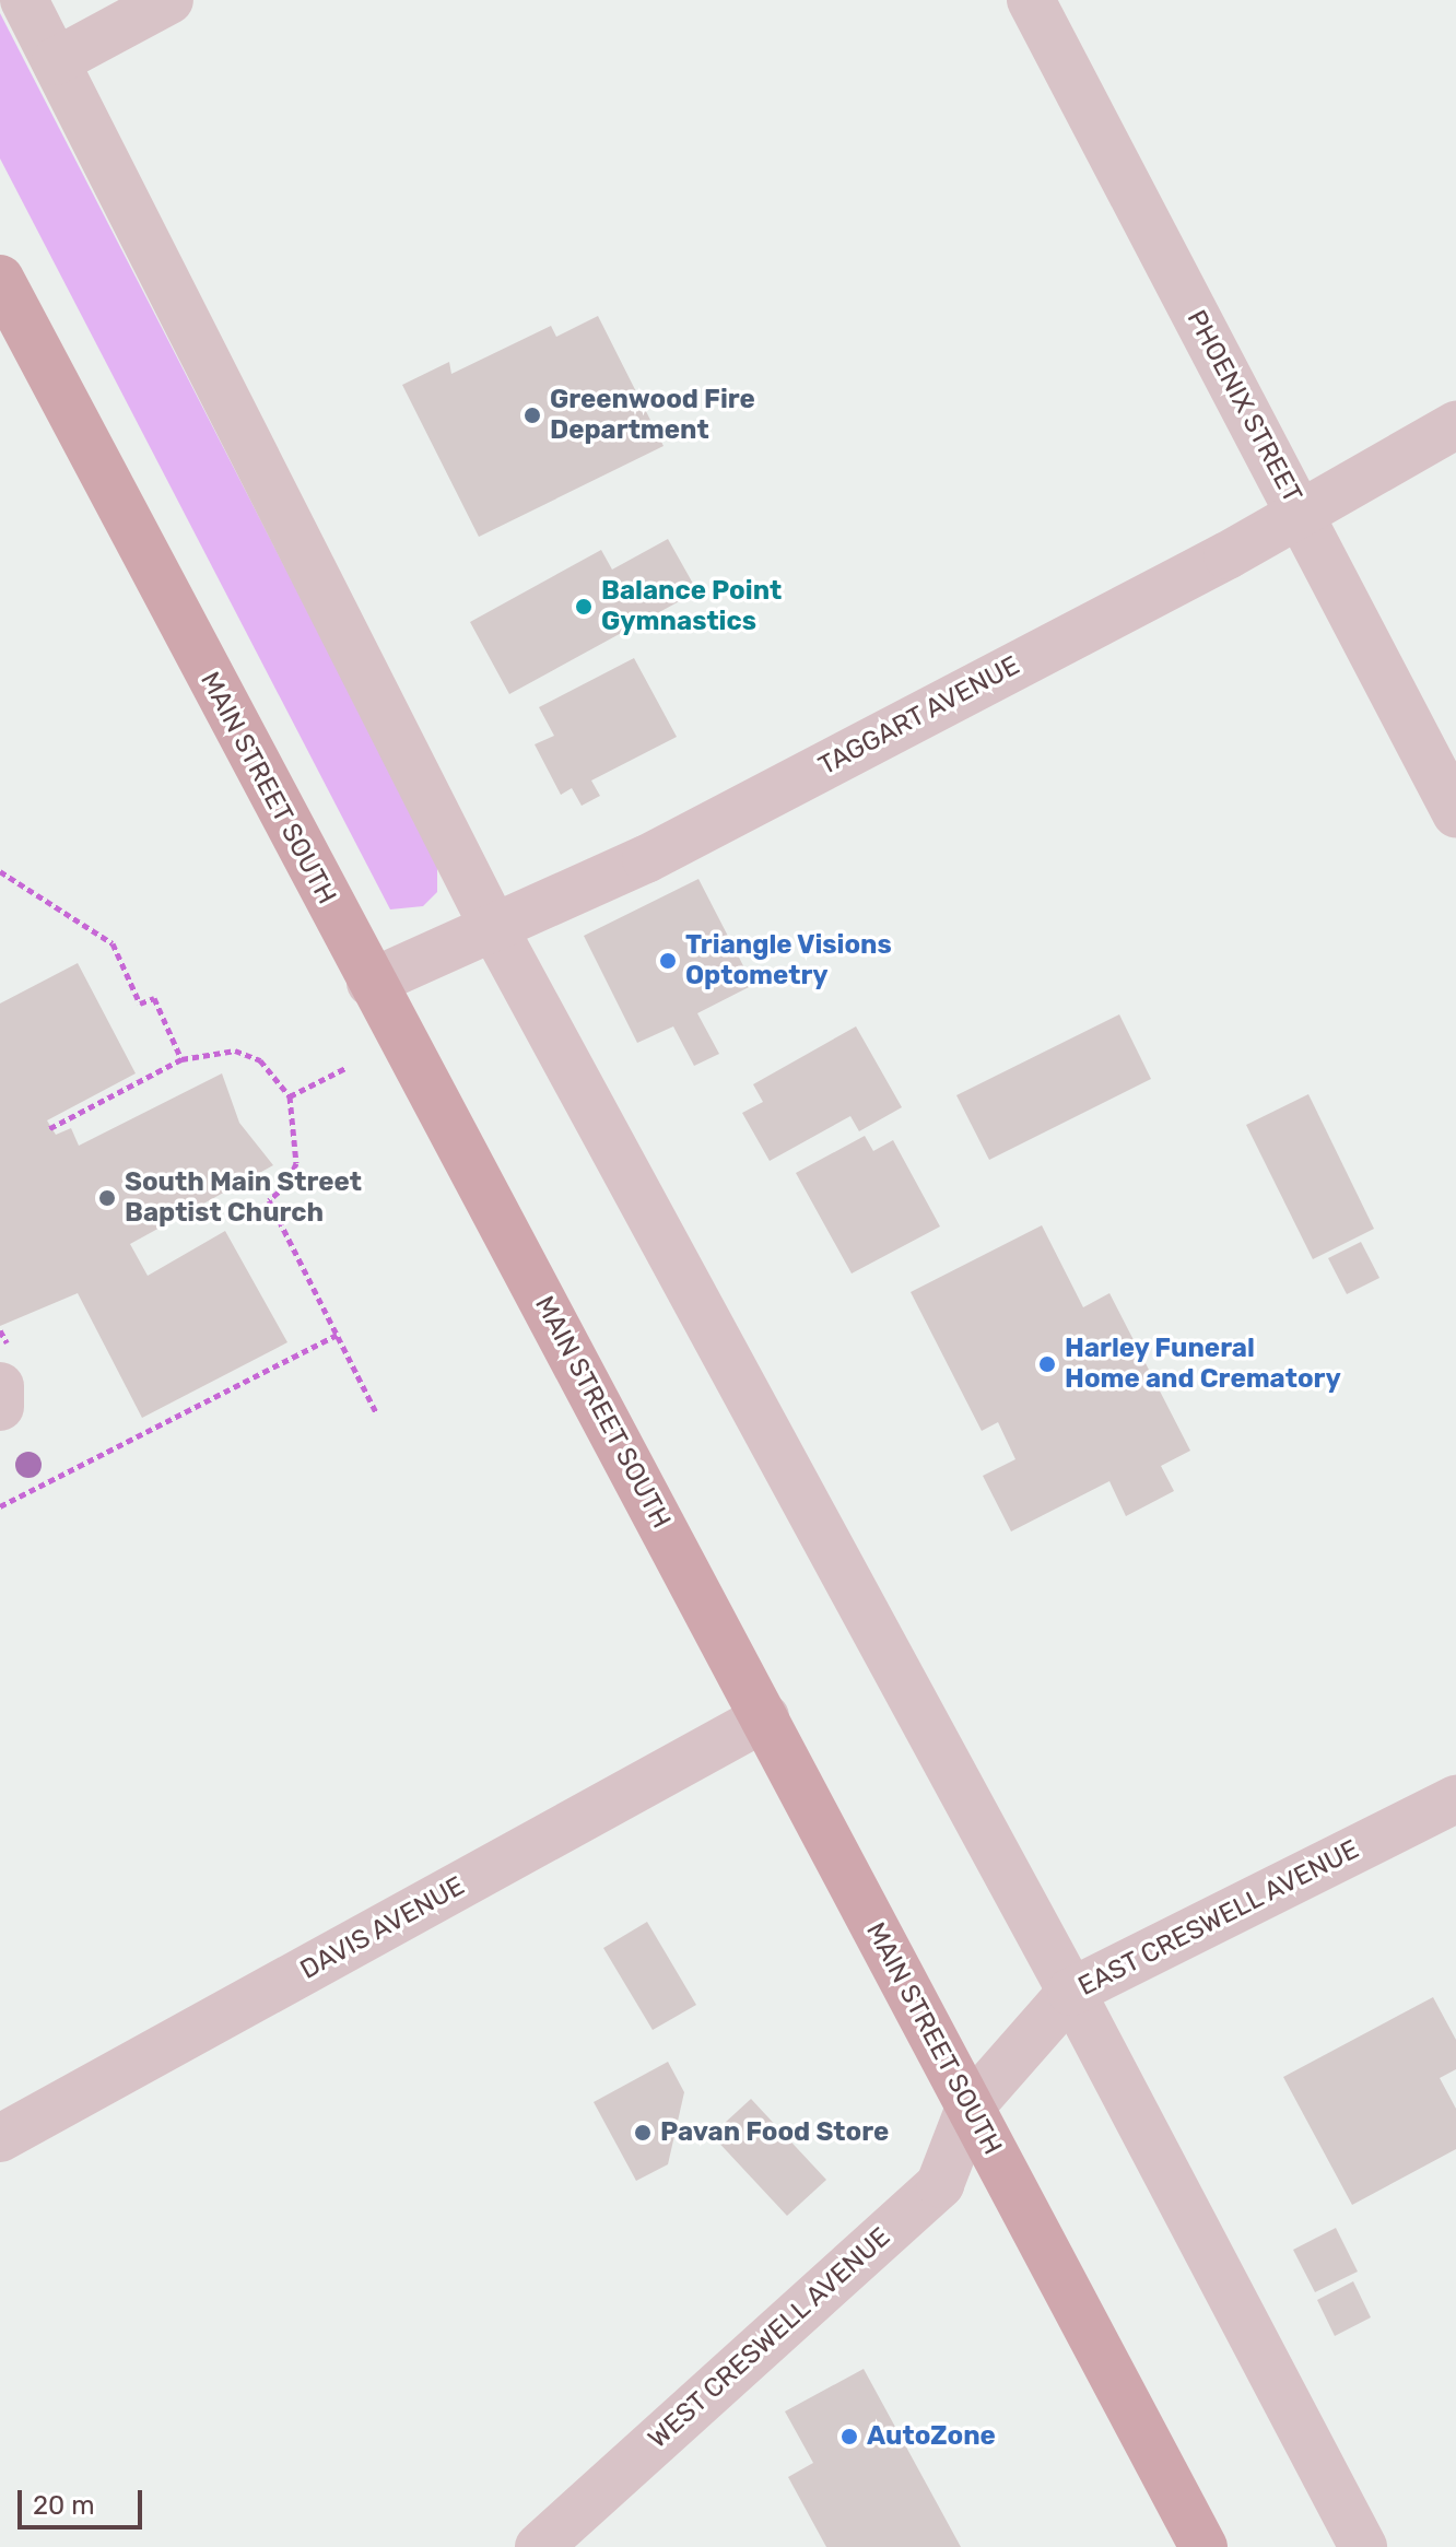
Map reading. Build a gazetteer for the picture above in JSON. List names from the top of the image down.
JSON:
{
  "streets": {
    "main road": ["MAIN STREET SOUTH"],
    "street": [
      "PHOENIX STREET",
      "TAGGART AVENUE",
      "EAST CRESWELL AVENUE",
      "DAVIS AVENUE",
      "WEST CRESWELL AVENUE"
    ]
  },
  "crossings": [
    ["PHOENIX STREET", "TAGGART AVENUE"],
    ["TAGGART AVENUE", "MAIN STREET SOUTH"],
    ["MAIN STREET SOUTH", "EAST CRESWELL AVENUE"],
    ["MAIN STREET SOUTH", "DAVIS AVENUE"],
    ["MAIN STREET SOUTH", "WEST CRESWELL AVENUE"],
    ["EAST CRESWELL AVENUE", "WEST CRESWELL AVENUE"]
  ],
  "places": [
    "Greenwood Fire Department",
    "Balance Point Gymnastics",
    "Triangle Visions Optometry",
    "South Main Street Baptist Church",
    "Harley Funeral Home and Crematory",
    "Pavan Food Store",
    "AutoZone"
  ],
  "scale_bar": "20 m"
}
